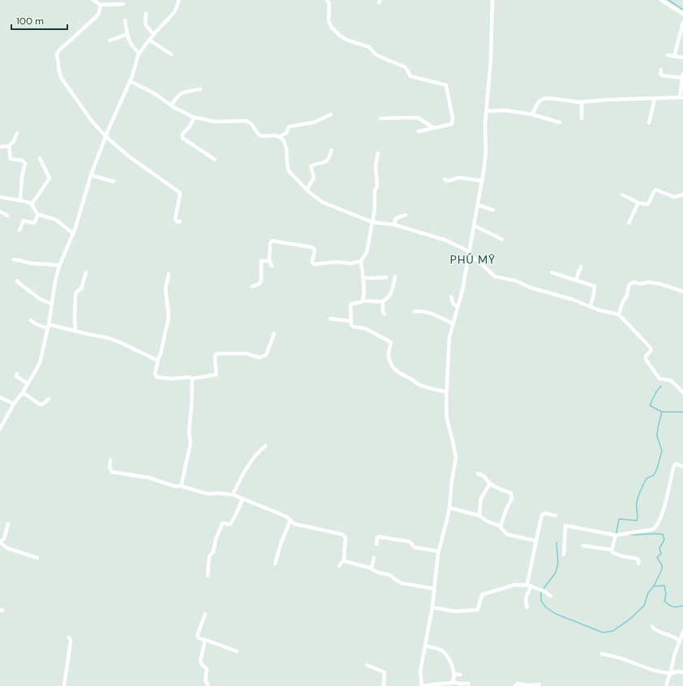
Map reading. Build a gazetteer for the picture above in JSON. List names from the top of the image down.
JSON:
{
  "districts": ["PHÚ MỸ"],
  "scale_bar": "100 m"
}
